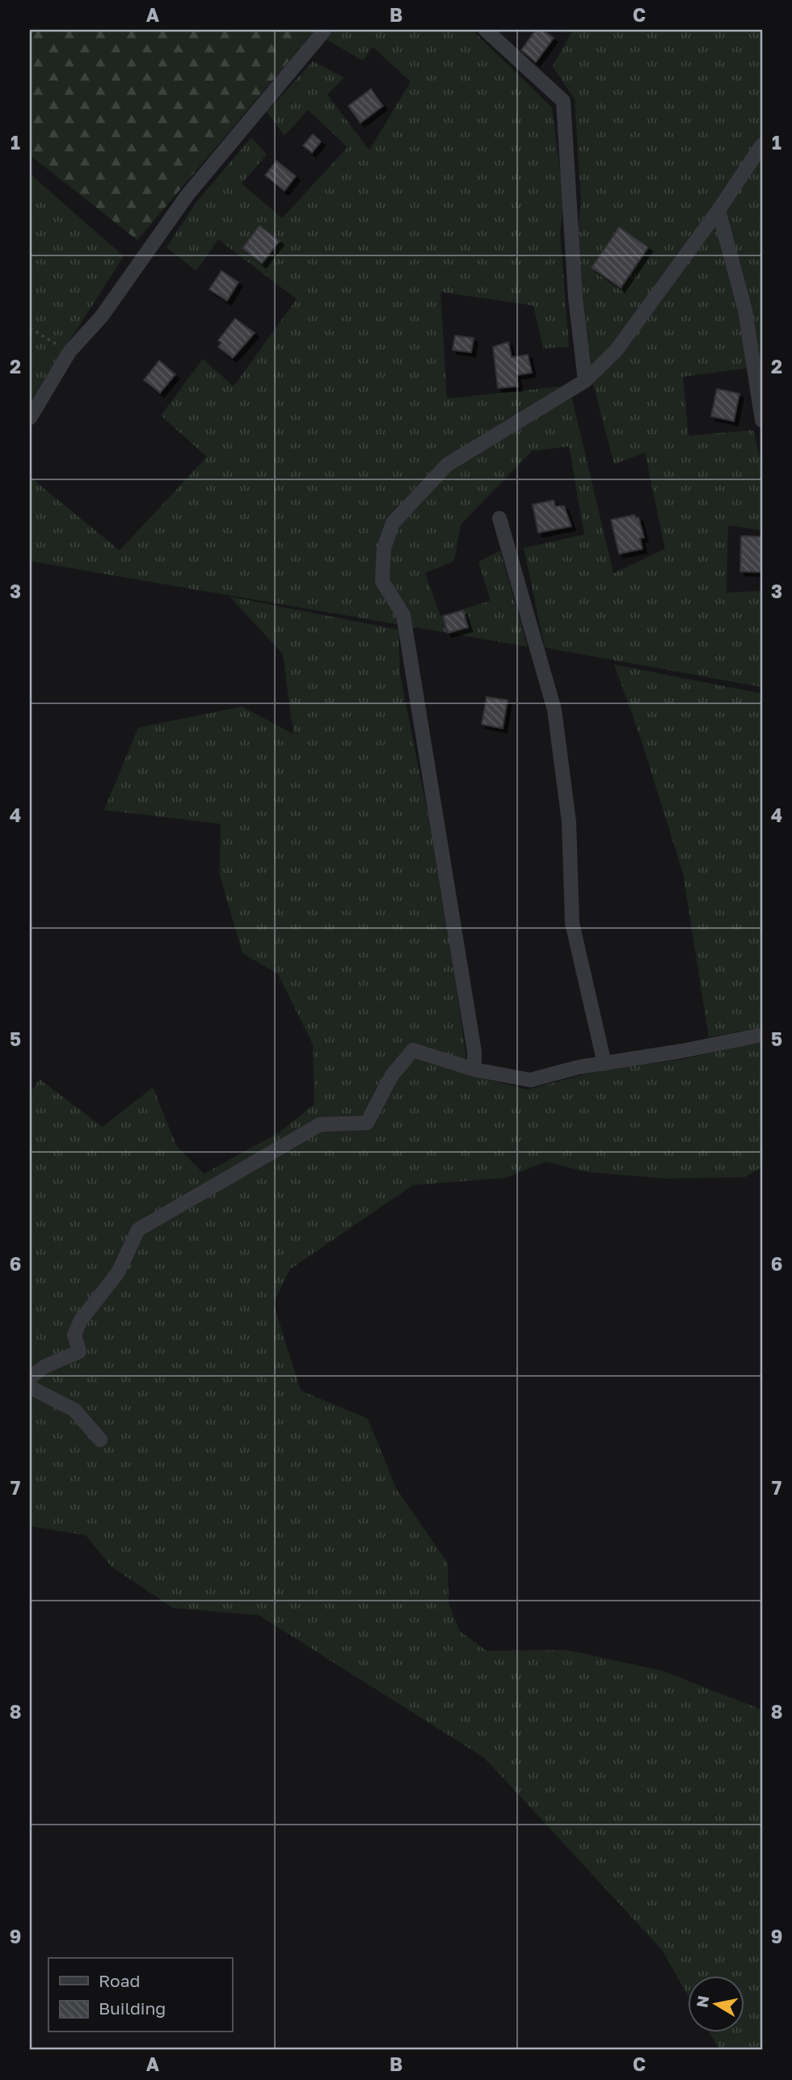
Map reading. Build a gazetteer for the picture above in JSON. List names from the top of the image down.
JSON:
{
  "legend": ["Road", "Building"],
  "north": "left",
  "grid": {
    "columns": ["A", "B", "C"],
    "rows": [
      "1",
      "2",
      "3",
      "4",
      "5",
      "6",
      "7",
      "8",
      "9"
    ]
  }
}
